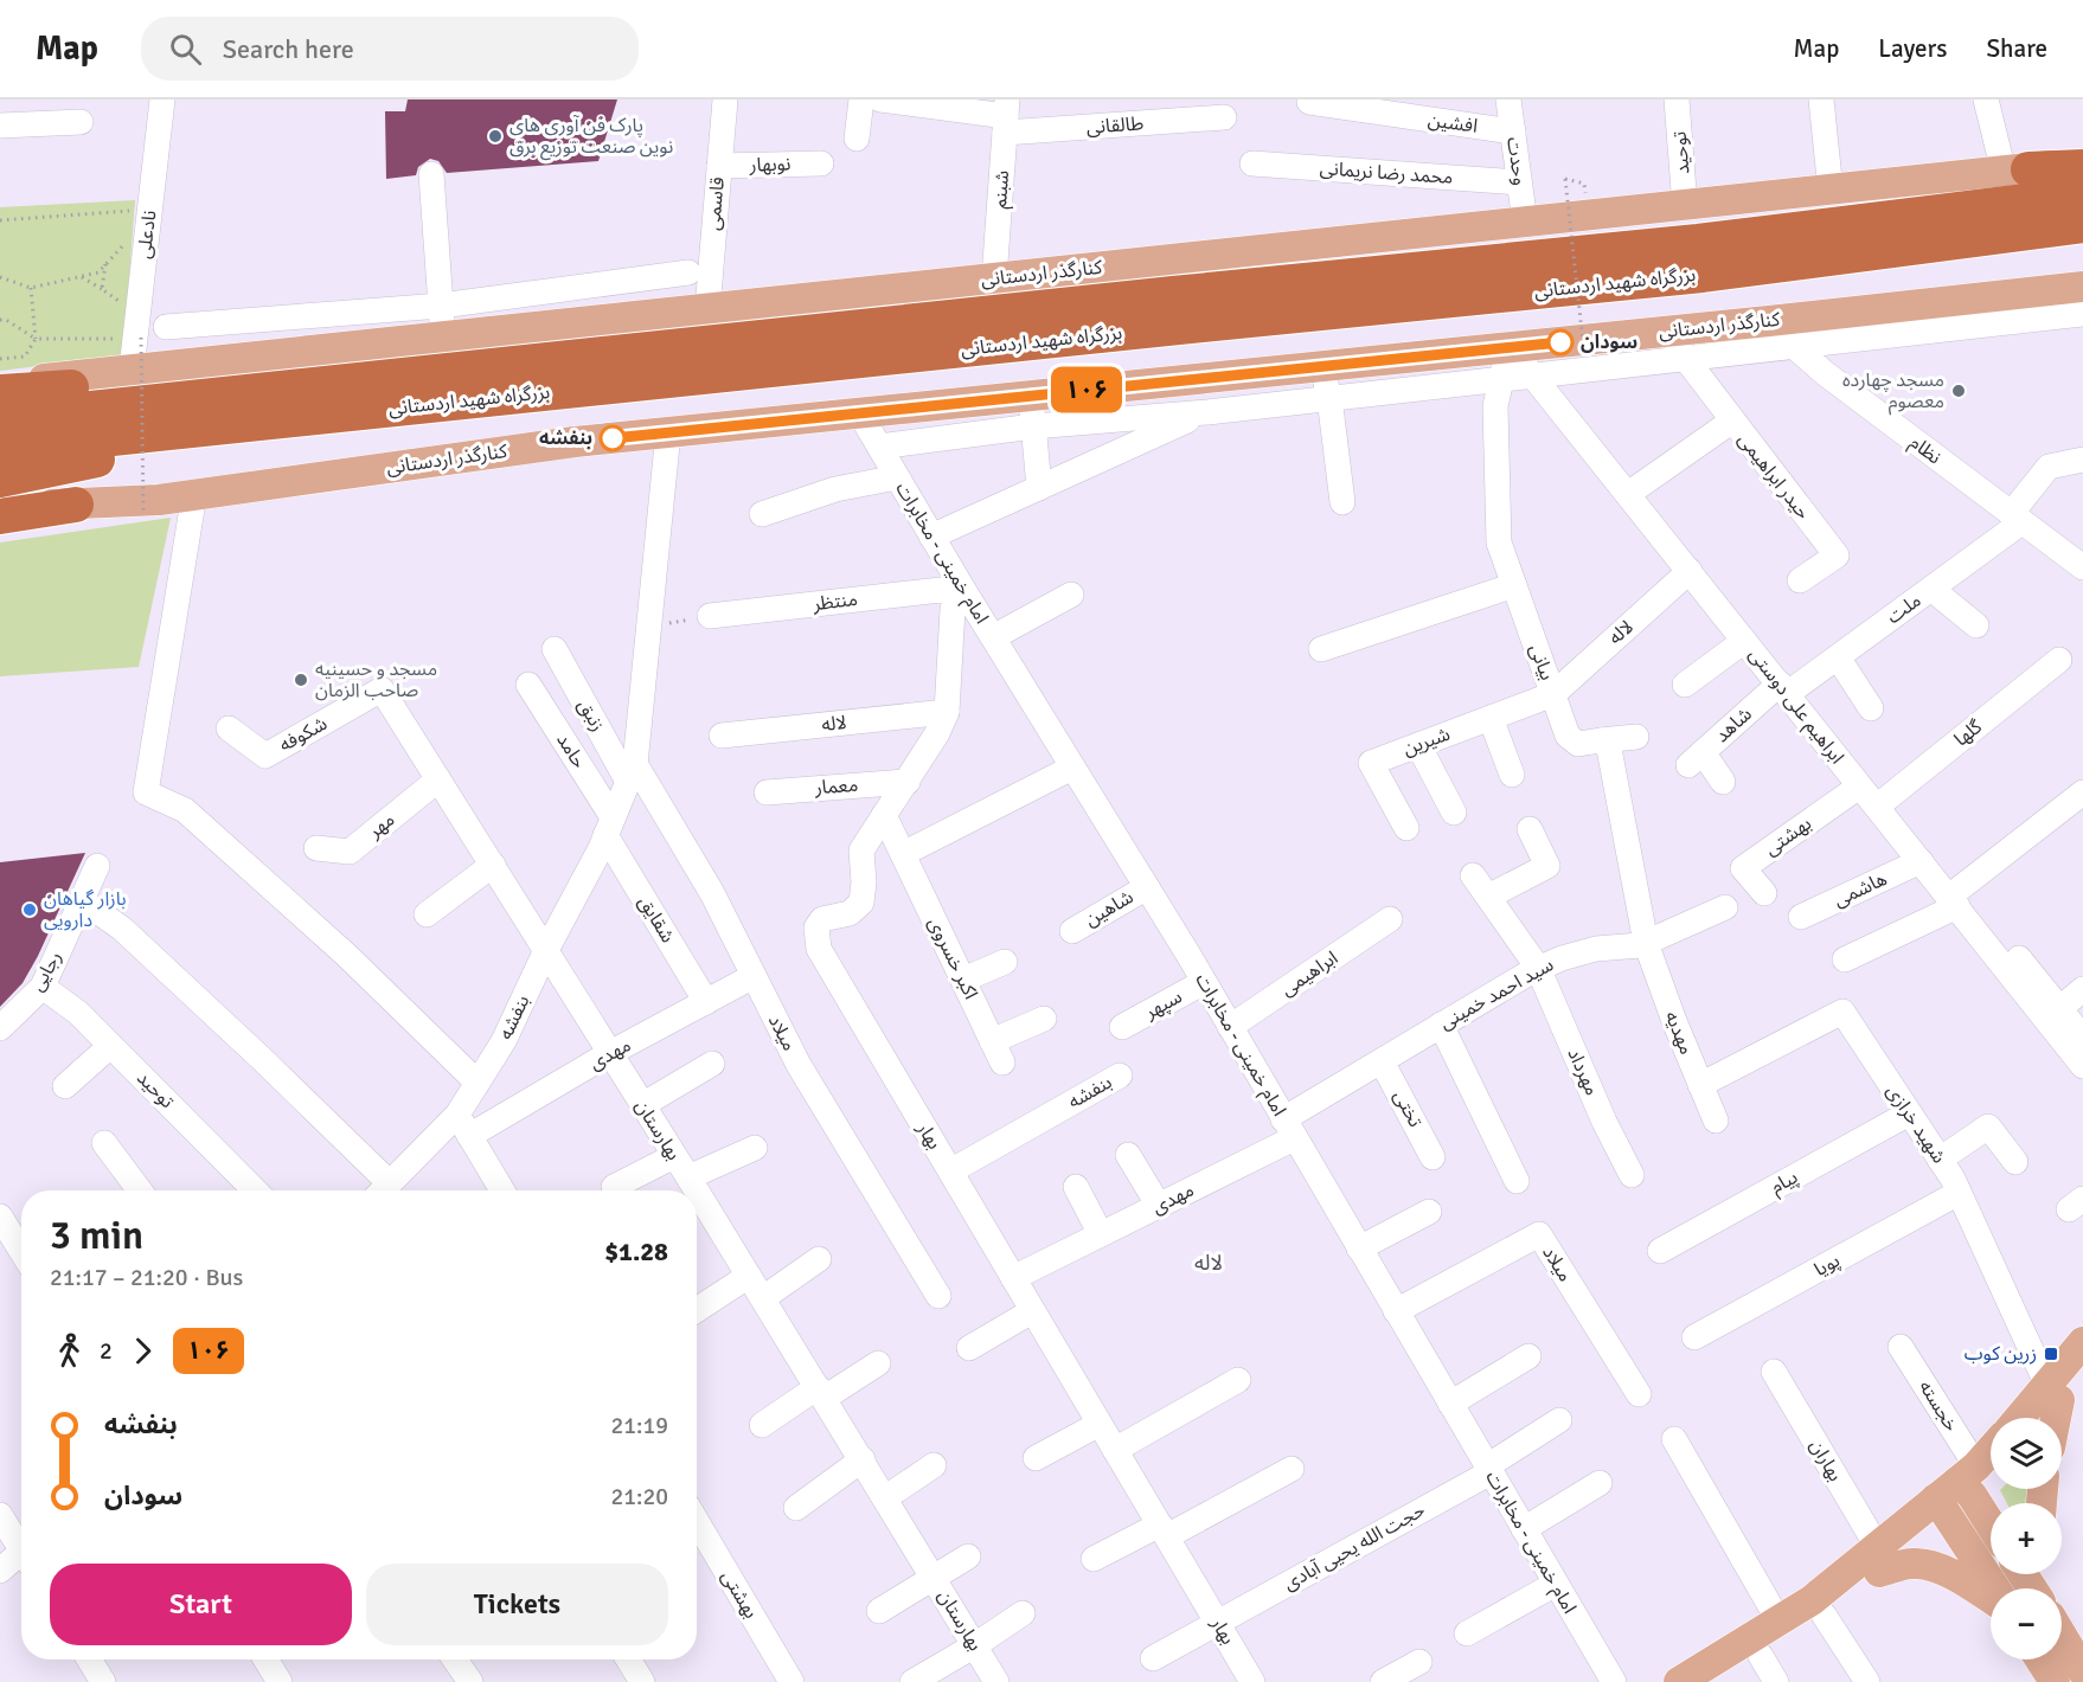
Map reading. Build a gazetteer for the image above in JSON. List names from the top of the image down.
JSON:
{
  "streets": {
    "highway": ["کنارگذر اردستانی", "بزرگراه شهید اردستانی"],
    "street": [
      "افشین",
      "طالقانی",
      "توحید",
      "وحدت",
      "نوبهار",
      "محمد رضا نریمانی",
      "شبنم",
      "قاسمی",
      "نادعلی",
      "نظام",
      "حیدر ابراهیمی",
      "امام خمینی - مخابرات",
      "منتظر",
      "ملت",
      "لاله",
      "بیانی",
      "ابراهیم علی دوستی",
      "زنبق",
      "شاهد",
      "گلها",
      "شکوفه",
      "شیرین",
      "حامد",
      "معمار",
      "مهر",
      "بهشتی",
      "هاشمی",
      "شاهین",
      "شقایق",
      "اکبر خسروی",
      "رجایی",
      "ابراهیمی",
      "سید احمد خمینی",
      "سپهر",
      "بنفشه",
      "میلاد",
      "مهدیه",
      "مهدی",
      "مهرداد",
      "تختی",
      "شهید خرازی",
      "بهارستان",
      "بهار",
      "پیام",
      "پویا",
      "خجسته",
      "بهاران",
      "حجت الله یحیی آبادی"
    ]
  },
  "crossings": [
    ["افشین", "وحدت"],
    ["طالقانی", "شبنم"],
    ["توحید", "کنارگذر اردستانی"],
    ["توحید", "رجایی"],
    ["وحدت", "محمد رضا نریمانی"],
    ["وحدت", "کنارگذر اردستانی"],
    ["نوبهار", "قاسمی"],
    ["شبنم", "کنارگذر اردستانی"],
    ["قاسمی", "کنارگذر اردستانی"],
    ["نادعلی", "کنارگذر اردستانی"],
    ["کنارگذر اردستانی", "نظام"],
    ["کنارگذر اردستانی", "حیدر ابراهیمی"],
    ["کنارگذر اردستانی", "امام خمینی - مخابرات"],
    ["کنارگذر اردستانی", "بیانی"],
    ["کنارگذر اردستانی", "ابراهیم علی دوستی"],
    ["کنارگذر اردستانی", "بنفشه"],
    ["نظام", "ملت"],
    ["امام خمینی - مخابرات", "منتظر"],
    ["امام خمینی - مخابرات", "شاهین"],
    ["امام خمینی - مخابرات", "ابراهیمی"],
    ["امام خمینی - مخابرات", "سید احمد خمینی"],
    ["امام خمینی - مخابرات", "سپهر"],
    ["امام خمینی - مخابرات", "میلاد"],
    ["امام خمینی - مخابرات", "مهدی"],
    ["امام خمینی - مخابرات", "بهار"],
    ["امام خمینی - مخابرات", "حجت الله یحیی آبادی"],
    ["منتظر", "بهار"],
    ["ملت", "ابراهیم علی دوستی"],
    ["ملت", "شاهد"],
    ["لاله", "بیانی"],
    ["لاله", "ابراهیم علی دوستی"],
    ["لاله", "شیرین"],
    ["لاله", "بهار"],
    ["بیانی", "ابراهیم علی دوستی"],
    ["بیانی", "شیرین"],
    ["ابراهیم علی دوستی", "شاهد"],
    ["ابراهیم علی دوستی", "گلها"],
    ["ابراهیم علی دوستی", "بهشتی"],
    ["ابراهیم علی دوستی", "هاشمی"],
    ["زنبق", "بنفشه"],
    ["زنبق", "میلاد"],
    ["شکوفه", "بهارستان"],
    ["حامد", "شقایق"],
    ["حامد", "بنفشه"],
    ["معمار", "بهار"],
    ["مهر", "بهارستان"],
    ["شقایق", "بنفشه"],
    ["شقایق", "مهدی"],
    ["اکبر خسروی", "بهار"],
    ["سید احمد خمینی", "مهدیه"],
    ["سید احمد خمینی", "مهدی"],
    ["سید احمد خمینی", "مهرداد"],
    ["سید احمد خمینی", "تختی"],
    ["بنفشه", "میلاد"],
    ["بنفشه", "مهدی"],
    ["بنفشه", "بهارستان"],
    ["بنفشه", "بهار"],
    ["میلاد", "مهدی"],
    ["مهدیه", "شهید خرازی"],
    ["مهدی", "بهارستان"],
    ["مهدی", "بهار"],
    ["شهید خرازی", "پیام"],
    ["شهید خرازی", "پویا"],
    ["بهار", "حجت الله یحیی آبادی"]
  ],
  "districts": ["لاله"],
  "places": {
    "other": [
      "پارک فن آوری های نوین صنعت توزیع برق",
      "سودان",
      "مسجد چهارده معصوم",
      "بنفشه",
      "مسجد و حسینیه صاحب الزمان",
      "بازار گیاهان دارویی"
    ],
    "transit": ["زرین کوب"]
  },
  "lines": ["bus line ۱۰۶"],
  "page": {
    "header": "Map",
    "search": "Search here",
    "nav": ["Map", "Layers", "Share"],
    "on_map": "۱۰۶",
    "heading": ["3 min", "21:17 – 21:20 · Bus", "$1.28"],
    "legs": ["2", "۱۰۶"],
    "list": [
      {
        "name": "بنفشه",
        "value": "21:19"
      },
      {
        "name": "سودان",
        "value": "21:20"
      }
    ],
    "map_buttons": ["+", "−"],
    "buttons": ["Start", "Tickets"]
  }
}
